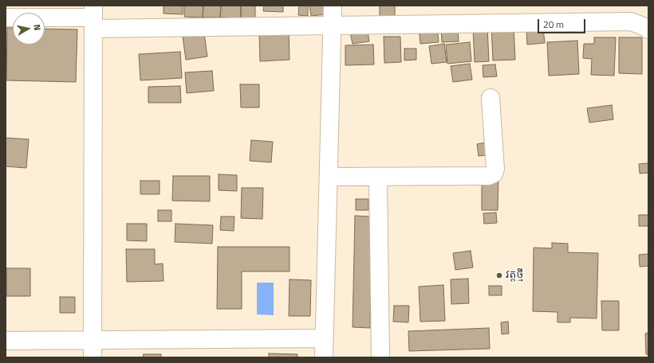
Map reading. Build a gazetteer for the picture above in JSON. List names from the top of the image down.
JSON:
{
  "places": ["វត្តថ្មី"],
  "scale_bar": "20 m",
  "north": "right"
}
